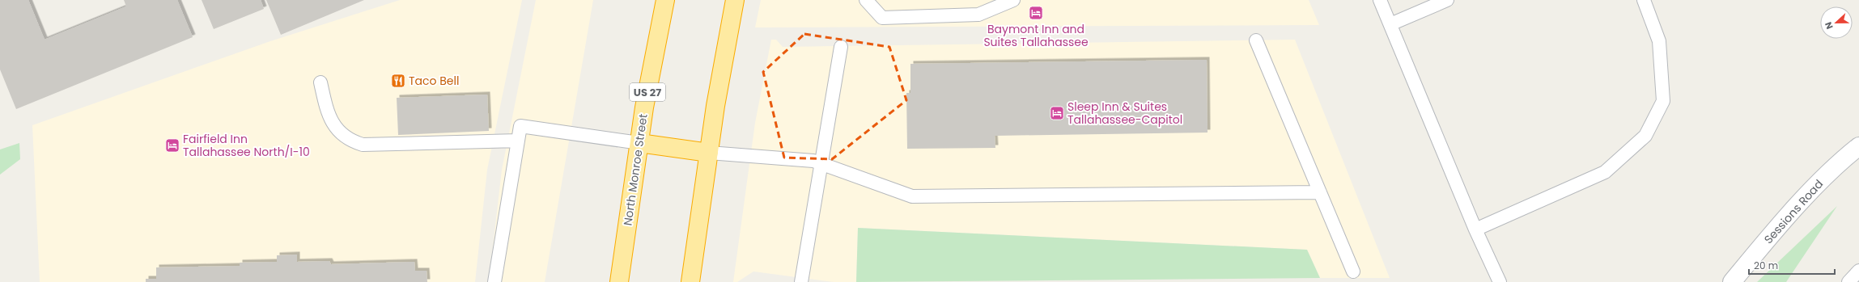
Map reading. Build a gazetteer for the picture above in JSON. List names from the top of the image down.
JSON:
{
  "streets": {
    "highway": ["US 27", "North Monroe Street"],
    "street": ["Sessions Road"]
  },
  "places": {
    "hotel": ["Baymont Inn and Suites Tallahassee", "Sleep Inn & Suites Tallahassee-Capitol", "Fairfield Inn Tallahassee North/I-10"],
    "restaurant": ["Taco Bell"]
  },
  "scale_bar": "20 m",
  "north": "left"
}
